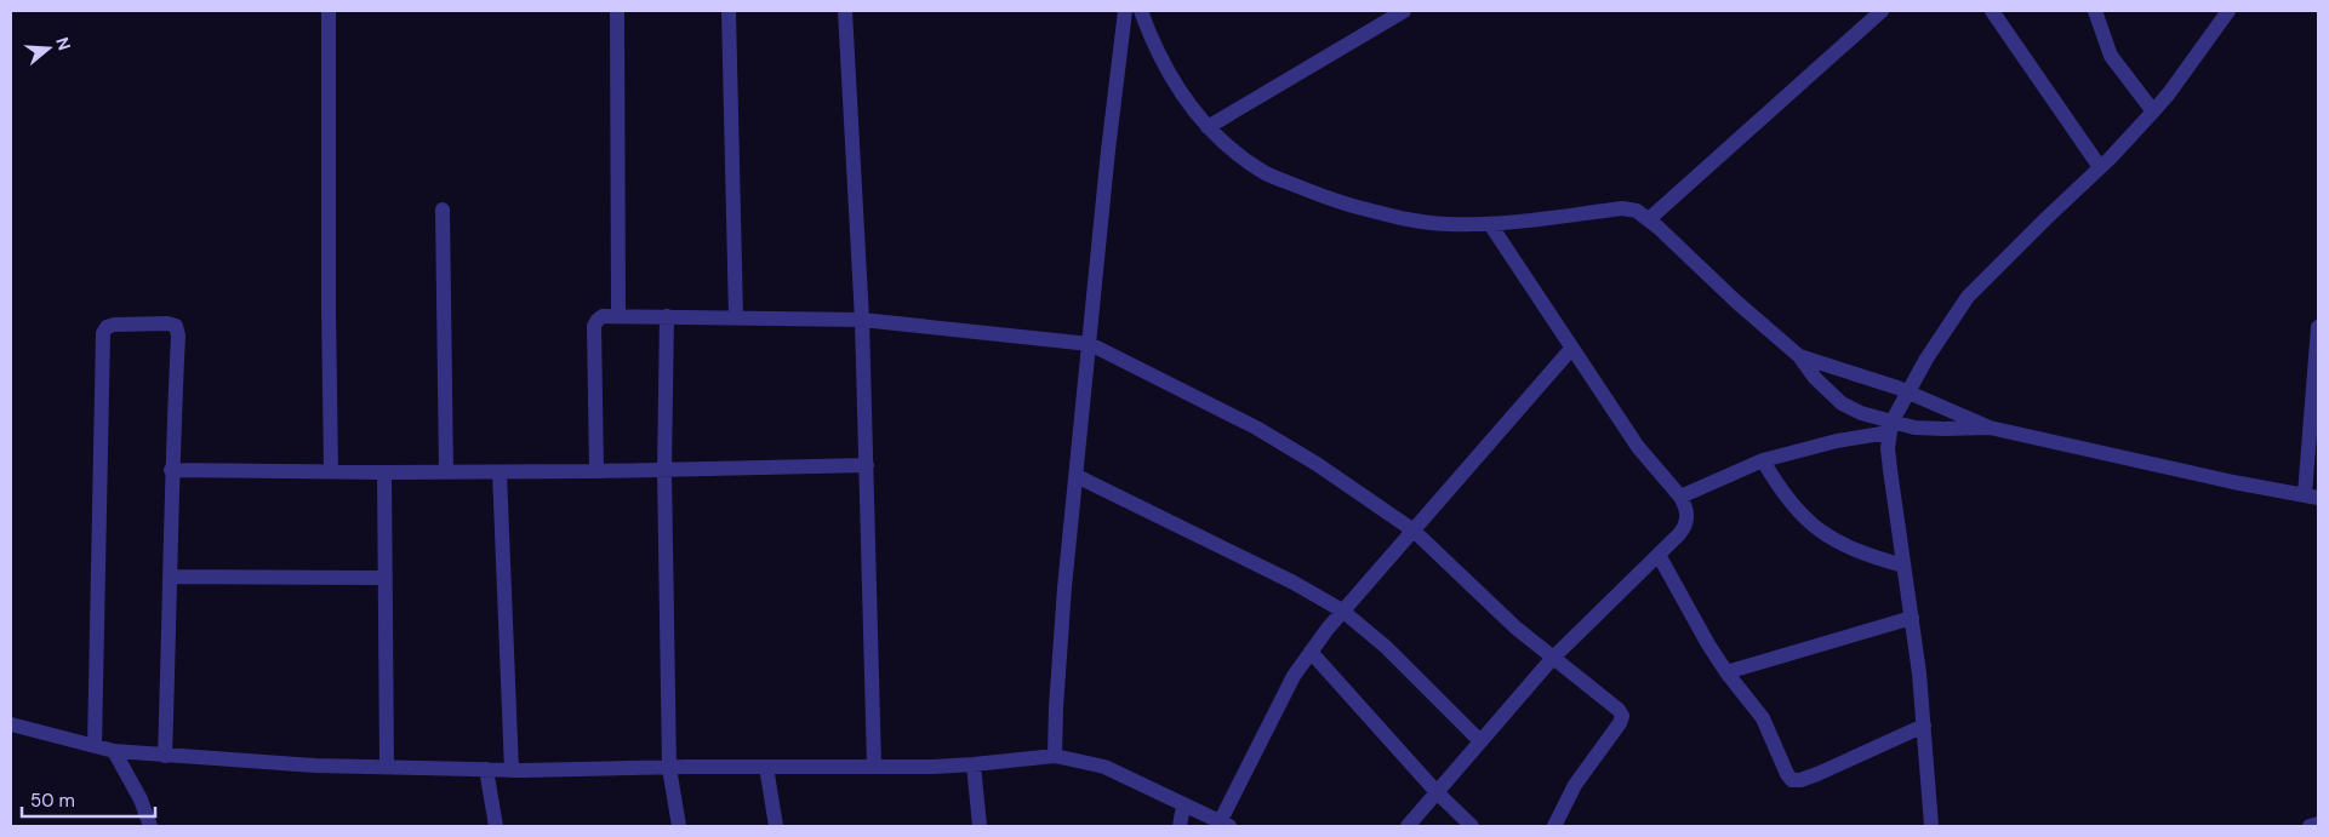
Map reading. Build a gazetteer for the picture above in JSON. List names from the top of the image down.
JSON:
{
  "scale_bar": "50 m",
  "north": "right"
}
